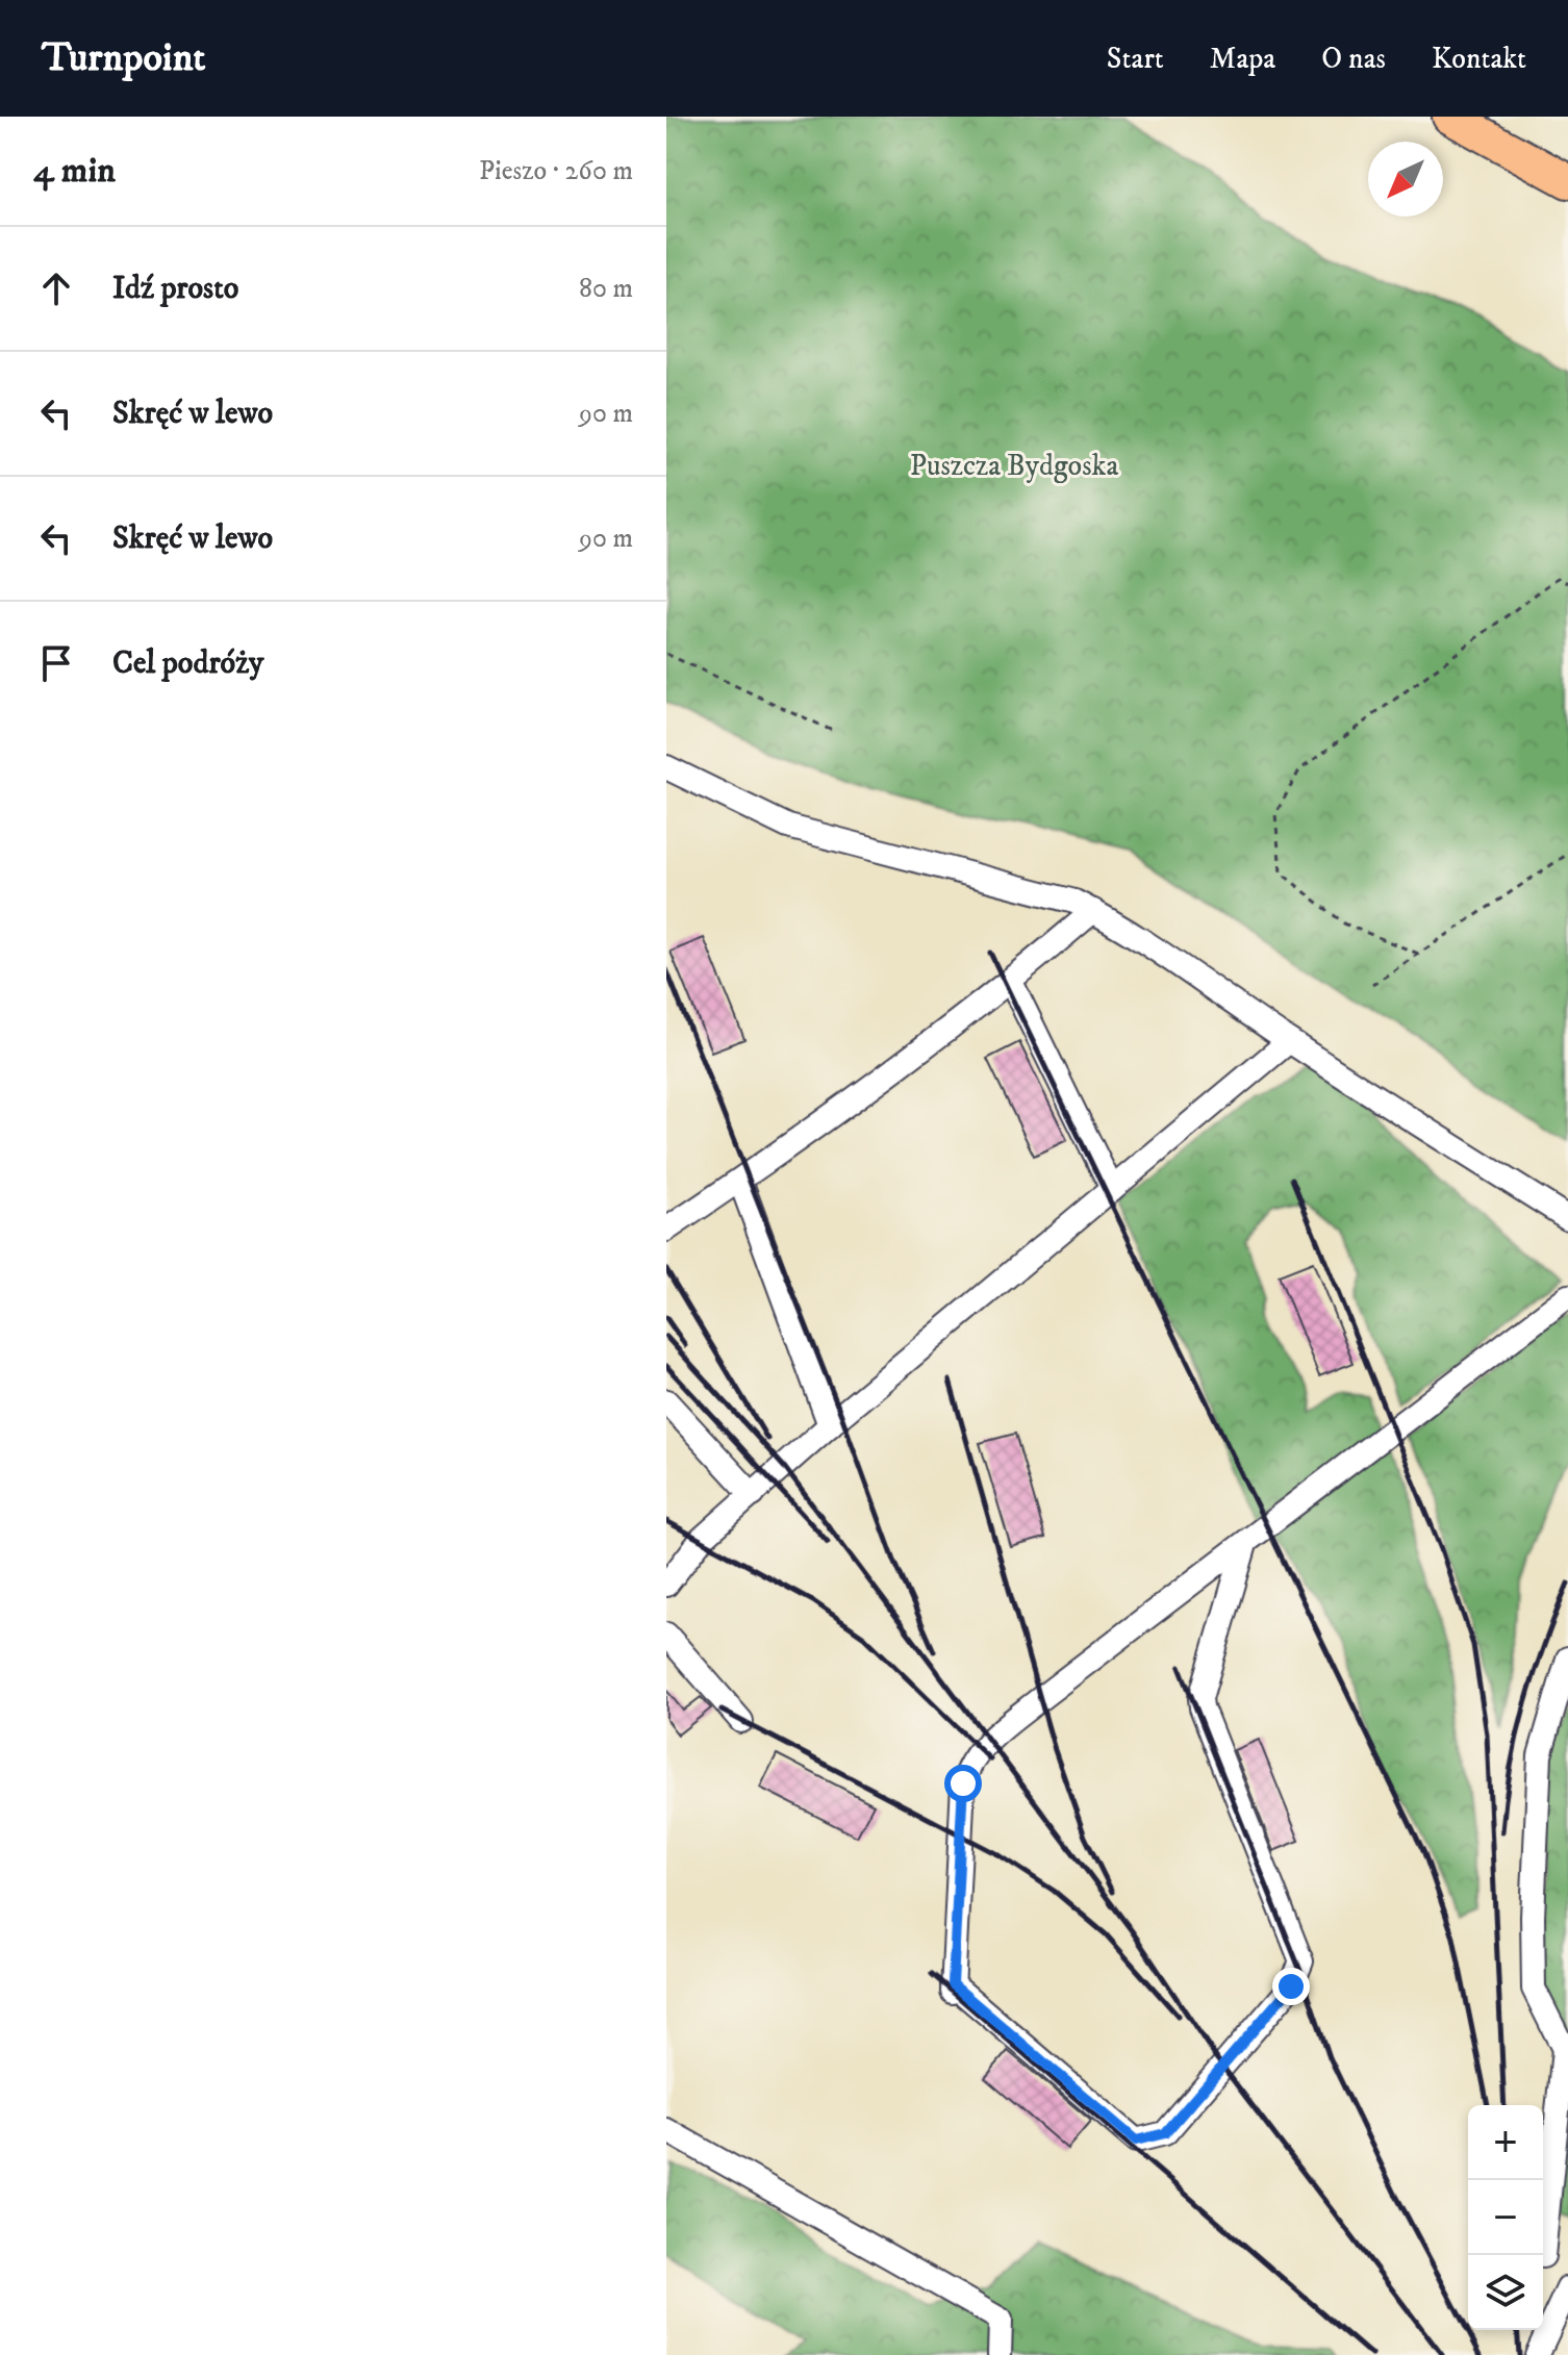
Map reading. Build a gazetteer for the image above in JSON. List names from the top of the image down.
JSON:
{
  "parks": ["Puszcza Bydgoska"],
  "north": "bottom left",
  "page": {
    "header": "Turnpoint",
    "nav": [
      "Start",
      "Mapa",
      "O nas",
      "Kontakt"
    ],
    "heading": ["4 min", "Pieszo · 260 m"],
    "list": [
      ["Idź prosto", "80 m"],
      ["Skręć w lewo", "90 m"],
      ["Skręć w lewo", "90 m"],
      "Cel podróży"
    ],
    "map_buttons": ["+", "−"]
  }
}
